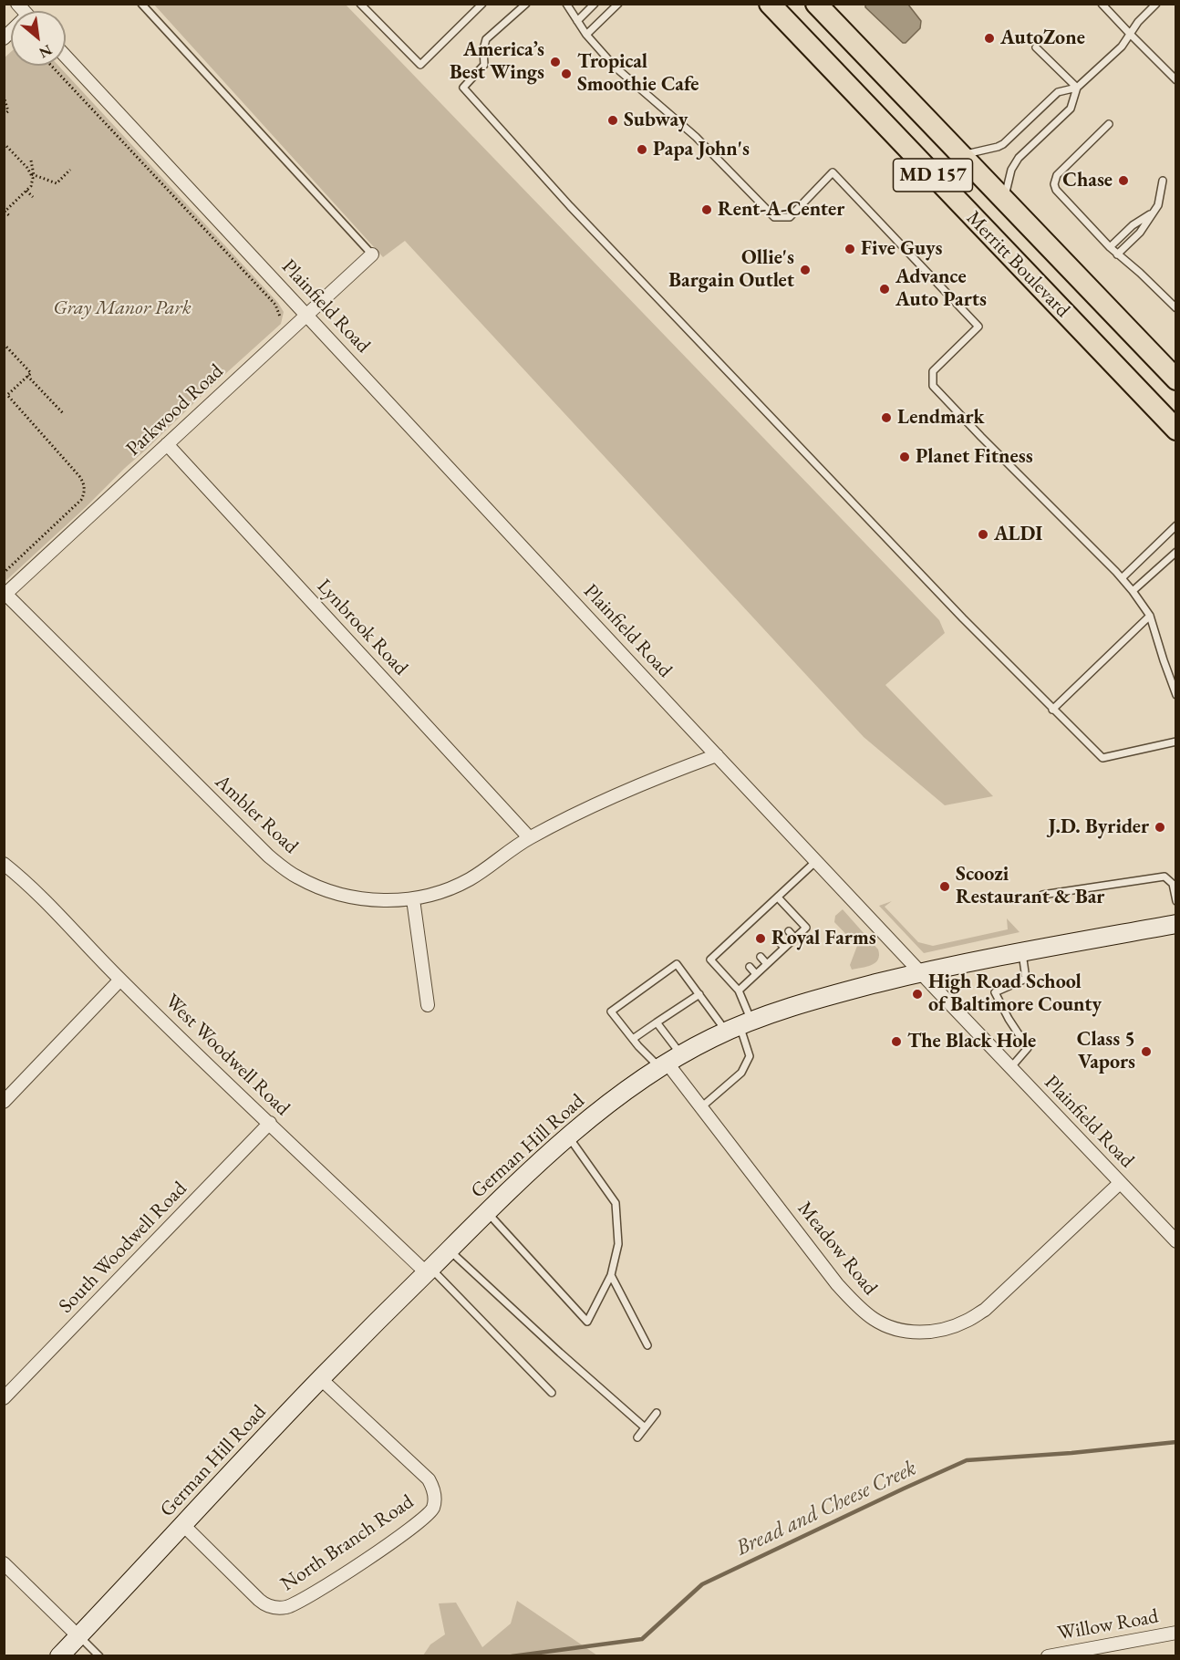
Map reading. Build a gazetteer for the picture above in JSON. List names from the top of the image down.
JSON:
{
  "streets": {
    "main road": ["MD 157", "Merritt Boulevard"],
    "street": [
      "Plainfield Road",
      "Parkwood Road",
      "Lynbrook Road",
      "Ambler Road",
      "West Woodwell Road",
      "German Hill Road",
      "South Woodwell Road",
      "Meadow Road",
      "North Branch Road",
      "Willow Road"
    ]
  },
  "crossings": [
    ["Plainfield Road", "Parkwood Road"],
    ["Plainfield Road", "Ambler Road"],
    ["Plainfield Road", "German Hill Road"],
    ["Plainfield Road", "Meadow Road"],
    ["Parkwood Road", "Lynbrook Road"],
    ["Parkwood Road", "Ambler Road"],
    ["Lynbrook Road", "Ambler Road"],
    ["West Woodwell Road", "German Hill Road"],
    ["West Woodwell Road", "South Woodwell Road"],
    ["German Hill Road", "Meadow Road"],
    ["German Hill Road", "North Branch Road"]
  ],
  "water": ["Bread and Cheese Creek"],
  "parks": ["Gray Manor Park"],
  "places": [
    "AutoZone",
    "America’s Best Wings",
    "Tropical Smoothie Cafe",
    "Subway",
    "Papa John's",
    "Chase",
    "Rent-A-Center",
    "Five Guys",
    "Ollie's Bargain Outlet",
    "Advance Auto Parts",
    "Lendmark",
    "Planet Fitness",
    "ALDI",
    "J.D. Byrider",
    "Scoozi Restaurant & Bar",
    "Royal Farms",
    "High Road School of Baltimore County",
    "The Black Hole",
    "Class 5 Vapors"
  ],
  "north": "bottom right"
}
